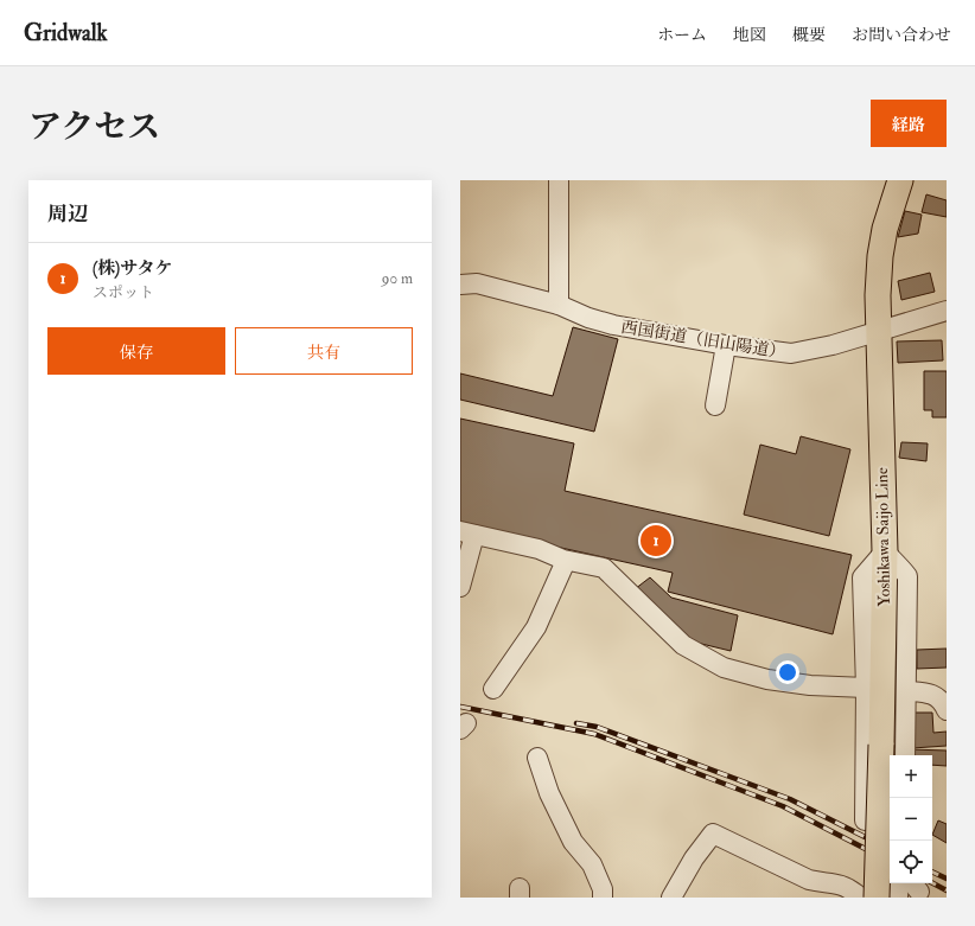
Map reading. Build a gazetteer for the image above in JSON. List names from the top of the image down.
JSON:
{
  "streets": {
    "main road": ["Yoshikawa Saijo Line"],
    "street": ["西国街道（旧山陽道）"]
  },
  "crossings": [
    ["西国街道（旧山陽道）", "Yoshikawa Saijo Line"]
  ],
  "page": {
    "header": "Gridwalk",
    "nav": [
      "ホーム",
      "地図",
      "概要",
      "お問い合わせ"
    ],
    "title": "アクセス",
    "buttons": [
      "経路",
      ["保存", "共有"]
    ],
    "heading": "周辺",
    "list": [
      {
        "mark": "1",
        "name": "(株)サタケ",
        "note": "スポット",
        "value": "90 m"
      }
    ],
    "pins": "1",
    "map_buttons": ["+", "−"]
  }
}
